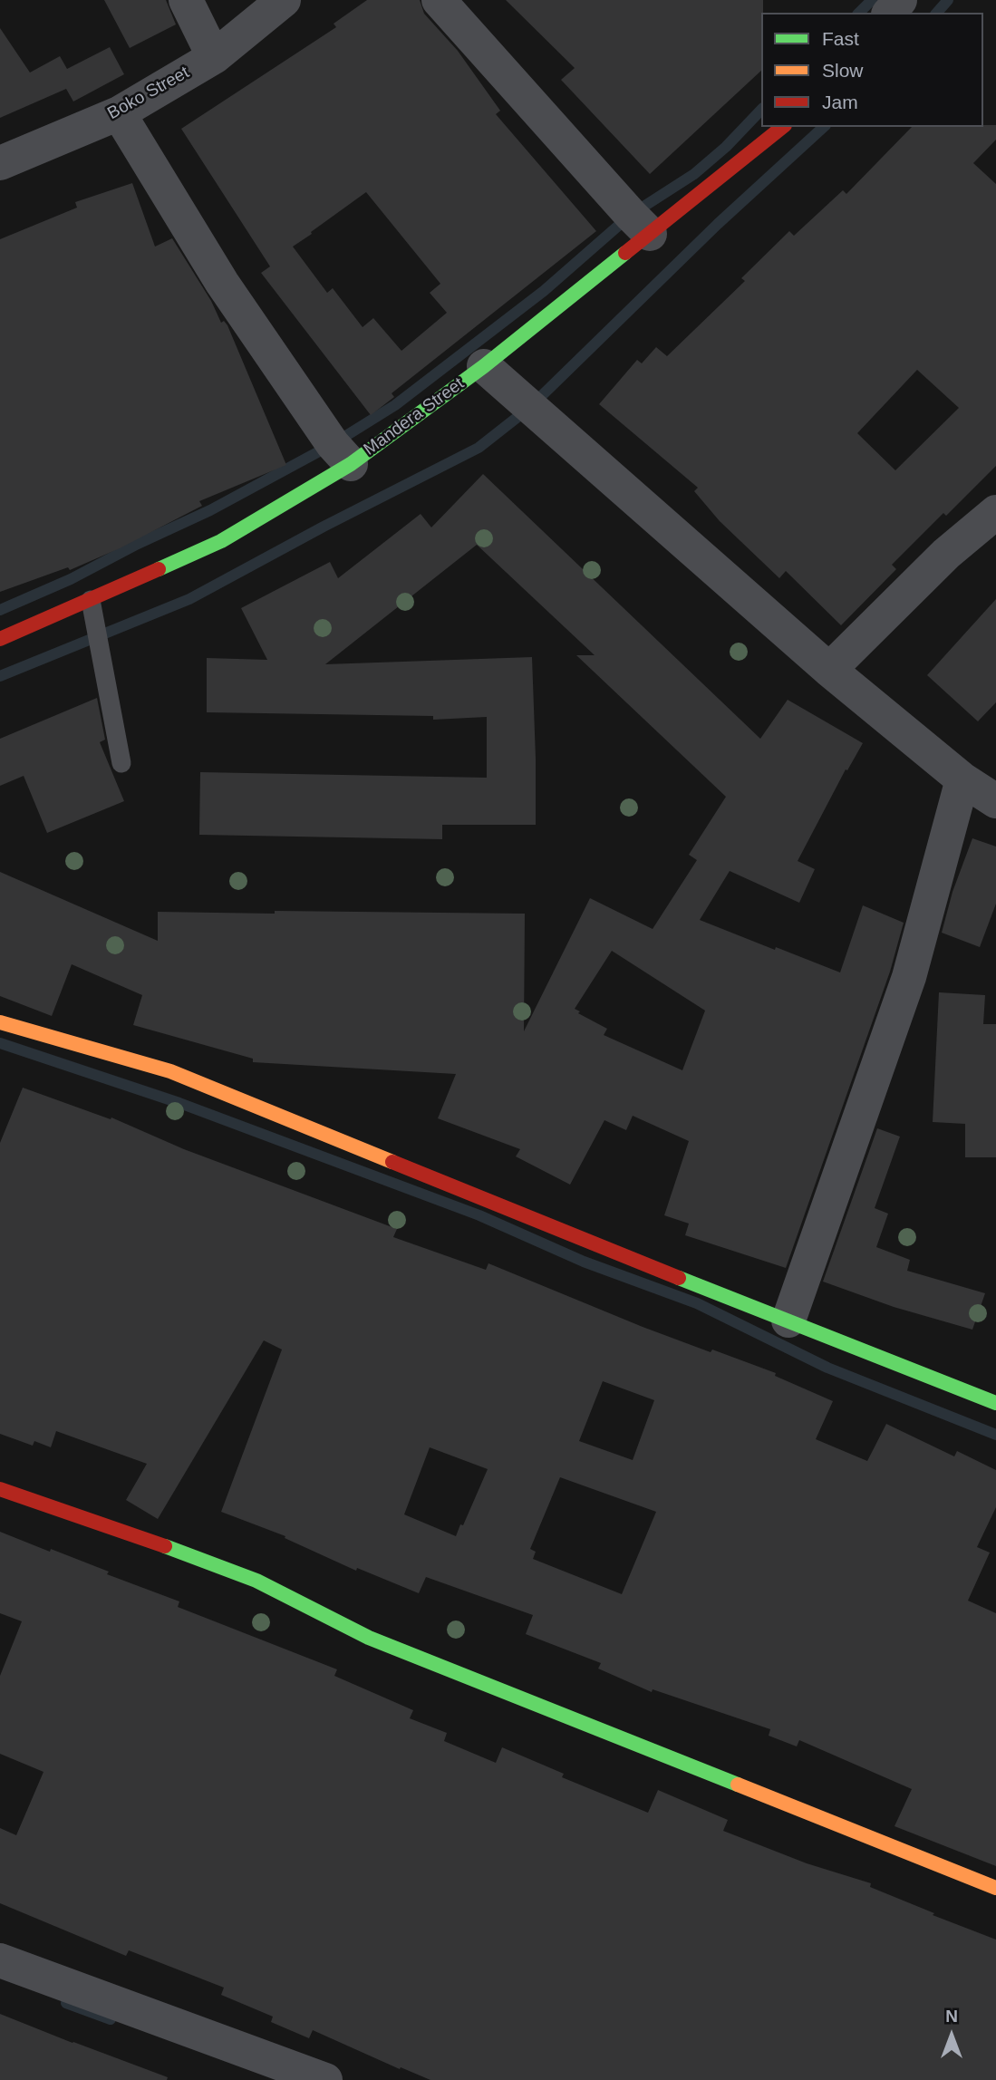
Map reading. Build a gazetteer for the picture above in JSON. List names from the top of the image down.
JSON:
{
  "streets": {
    "street": ["Boko Street", "Mandera Street"]
  },
  "legend": ["Fast", "Slow", "Jam"],
  "north": "top"
}
